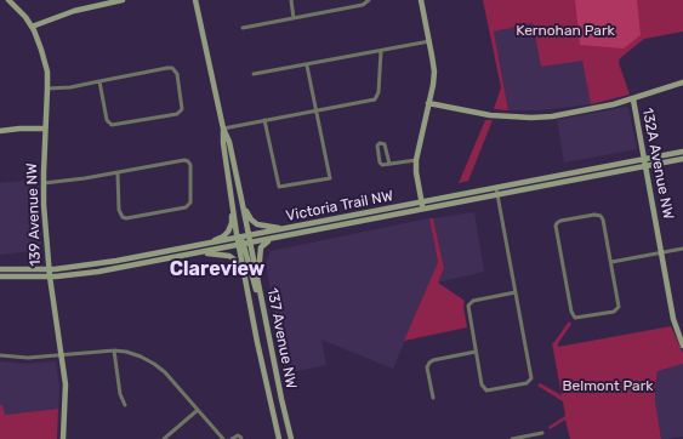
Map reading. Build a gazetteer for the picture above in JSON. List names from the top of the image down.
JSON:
{
  "streets": {
    "main road": [
      "132A Avenue NW",
      "Victoria Trail NW",
      "139 Avenue NW",
      "137 Avenue NW"
    ]
  },
  "crossings": [
    ["132A Avenue NW", "Victoria Trail NW"],
    ["Victoria Trail NW", "139 Avenue NW"],
    ["Victoria Trail NW", "137 Avenue NW"]
  ],
  "districts": ["Clareview"],
  "parks": ["Kernohan Park", "Belmont Park"]
}
